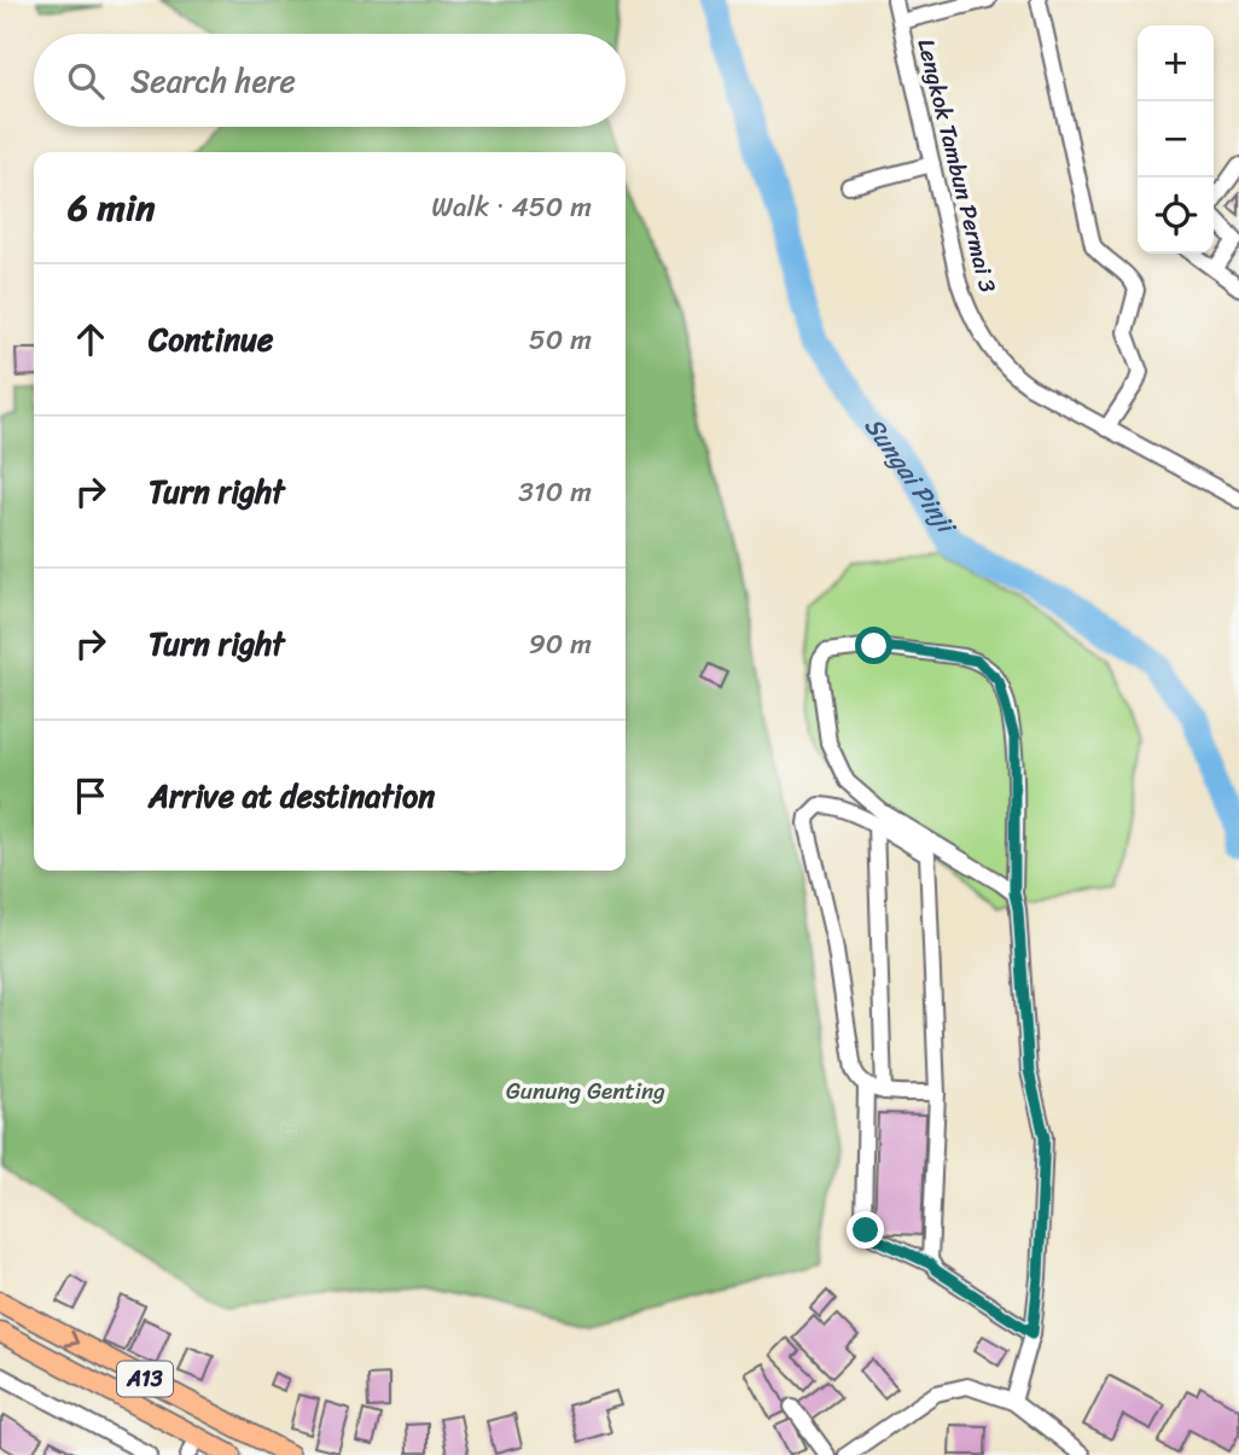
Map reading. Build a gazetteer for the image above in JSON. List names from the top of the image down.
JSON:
{
  "streets": {
    "main road": ["A13"],
    "street": ["Lengkok Tambun Permai 3"]
  },
  "water": ["Sungai Pinji"],
  "parks": ["Gunung Genting"],
  "page": {
    "map_buttons": ["+", "−"],
    "search": "Search here",
    "heading": ["6 min", "Walk · 450 m"],
    "list": [
      ["Continue", "50 m"],
      ["Turn right", "310 m"],
      ["Turn right", "90 m"],
      "Arrive at destination"
    ]
  }
}
